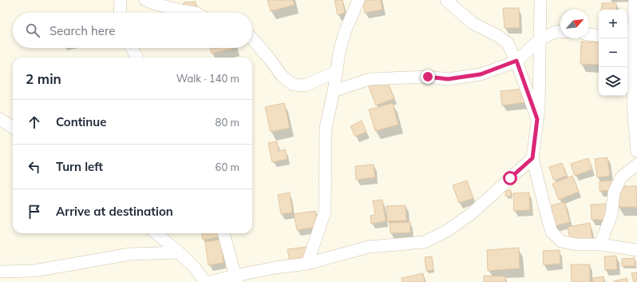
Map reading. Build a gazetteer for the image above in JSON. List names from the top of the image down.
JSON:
{
  "north": "top right",
  "page": {
    "map_buttons": ["+", "−"],
    "search": "Search here",
    "heading": ["2 min", "Walk · 140 m"],
    "list": [
      ["Continue", "80 m"],
      ["Turn left", "60 m"],
      "Arrive at destination"
    ]
  }
}
